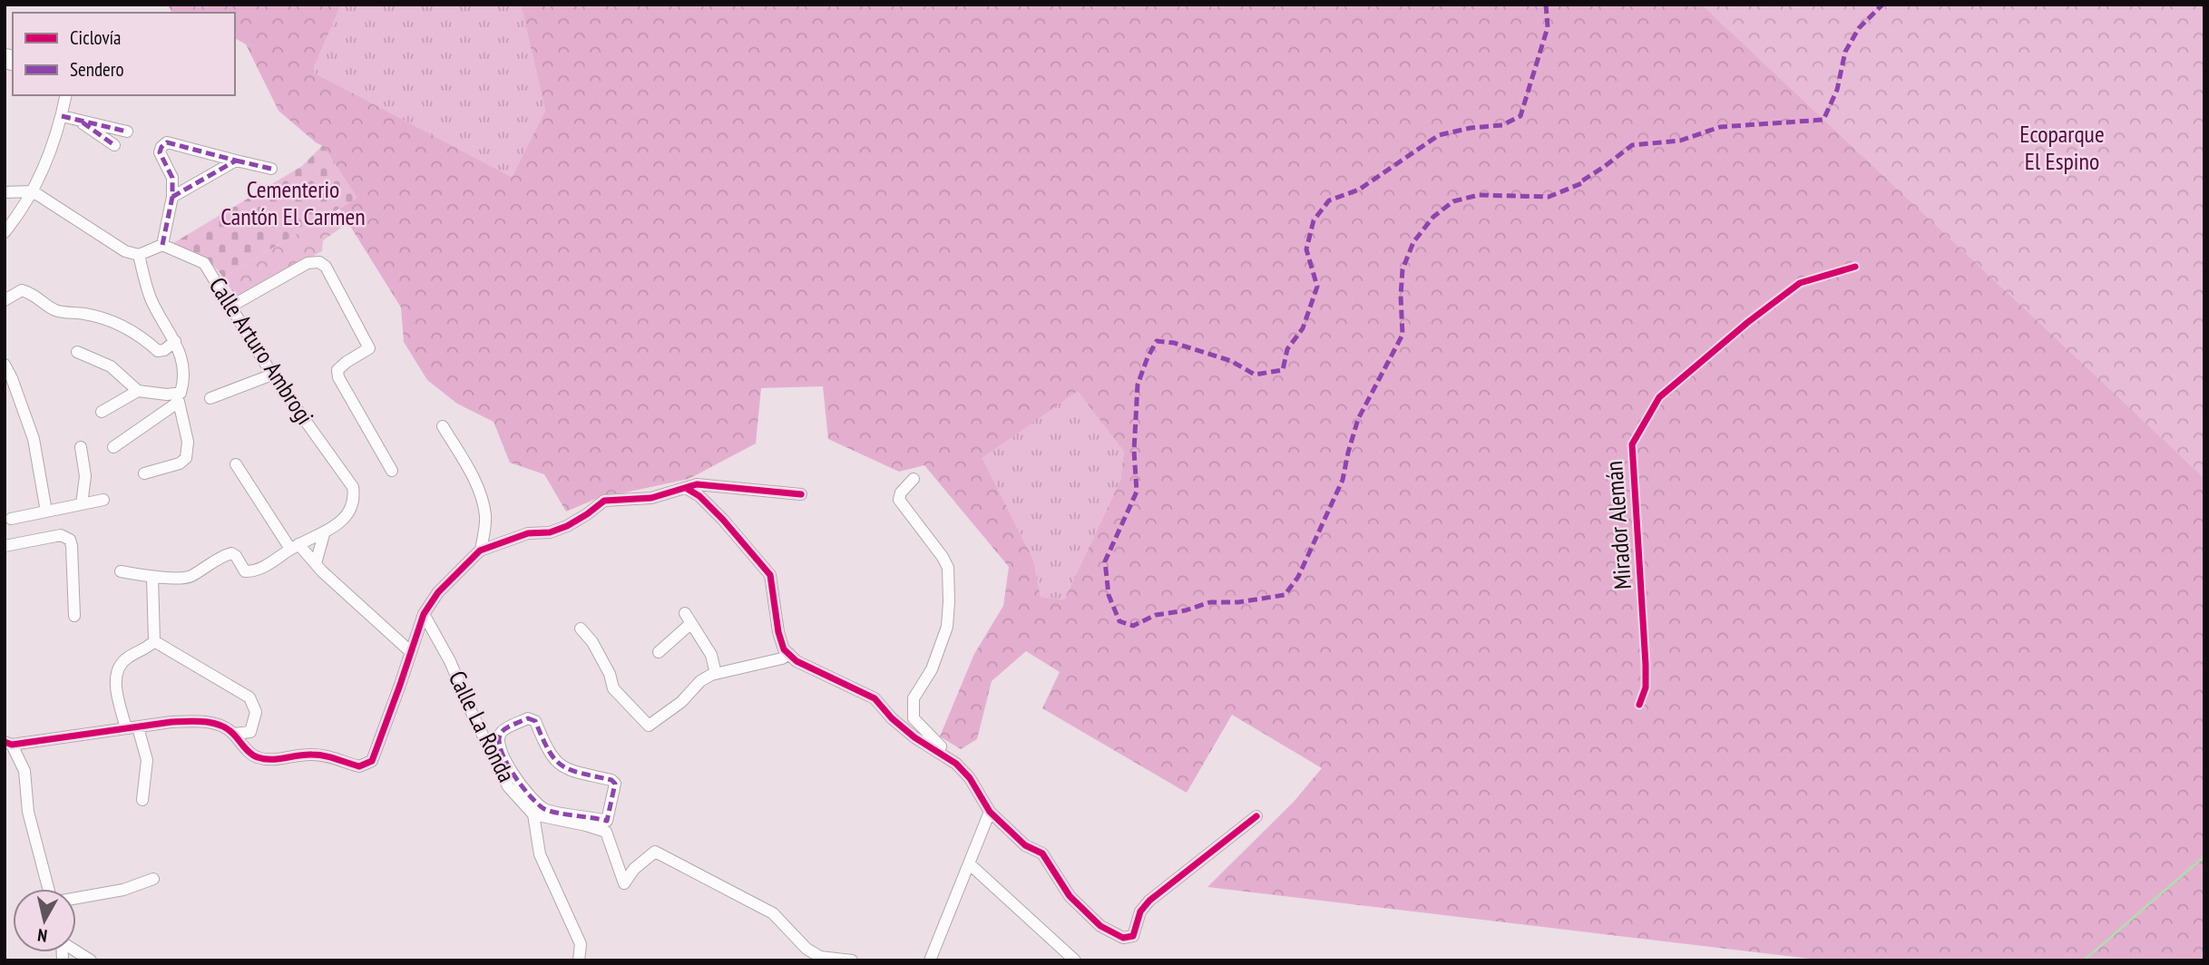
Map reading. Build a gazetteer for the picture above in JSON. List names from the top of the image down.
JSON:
{
  "streets": {
    "street": ["Calle Arturo Ambrogi", "Calle La Ronda"],
    "cycle path": ["Mirador Alemán"]
  },
  "parks": ["Ecoparque El Espino", "Cementerio Cantón El Carmen"],
  "legend": ["Ciclovía", "Sendero"],
  "north": "bottom"
}
